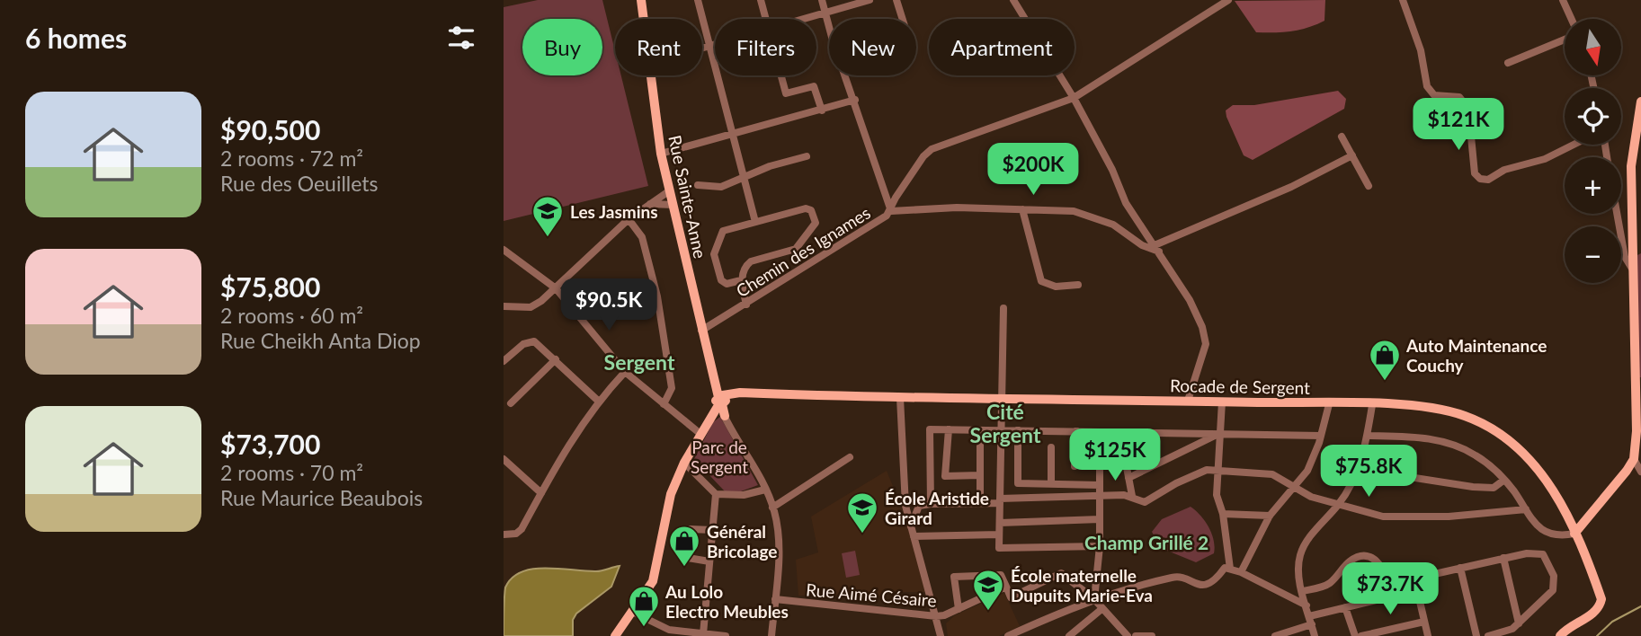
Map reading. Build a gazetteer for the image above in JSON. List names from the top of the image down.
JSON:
{
  "streets": {
    "main road": ["Rue Sainte-Anne", "Rocade de Sergent"],
    "street": ["Chemin des Ignames", "Rue Aimé Césaire"]
  },
  "crossings": [
    ["Rue Sainte-Anne", "Chemin des Ignames"],
    ["Rue Sainte-Anne", "Rocade de Sergent"]
  ],
  "districts": ["Sergent", "Cité Sergent", "Champ Grillé 2"],
  "parks": ["Parc de Sergent"],
  "places": {
    "school or university": ["Les Jasmins", "École Aristide Girard", "École maternelle Dupuits Marie-Eva"],
    "shop": ["Auto Maintenance Couchy", "Général Bricolage", "Au Lolo Electro Meubles"]
  },
  "north": "bottom",
  "page": {
    "heading": "6 homes",
    "map_buttons": ["+", "−"],
    "chip": [
      "Buy",
      "Rent",
      "Filters",
      "New",
      "Apartment"
    ],
    "list": [
      {
        "name": "$90,500",
        "note": "2 rooms · 72 m² · Rue des Oeuillets"
      },
      {
        "name": "$75,800",
        "note": "2 rooms · 60 m² · Rue Cheikh Anta Diop"
      },
      {
        "name": "$73,700",
        "note": "2 rooms · 70 m² · Rue Maurice Beaubois"
      }
    ],
    "price": [
      "$121K",
      "$200K",
      "$90.5K",
      "$125K",
      "$75.8K",
      "$73.7K"
    ]
  }
}
